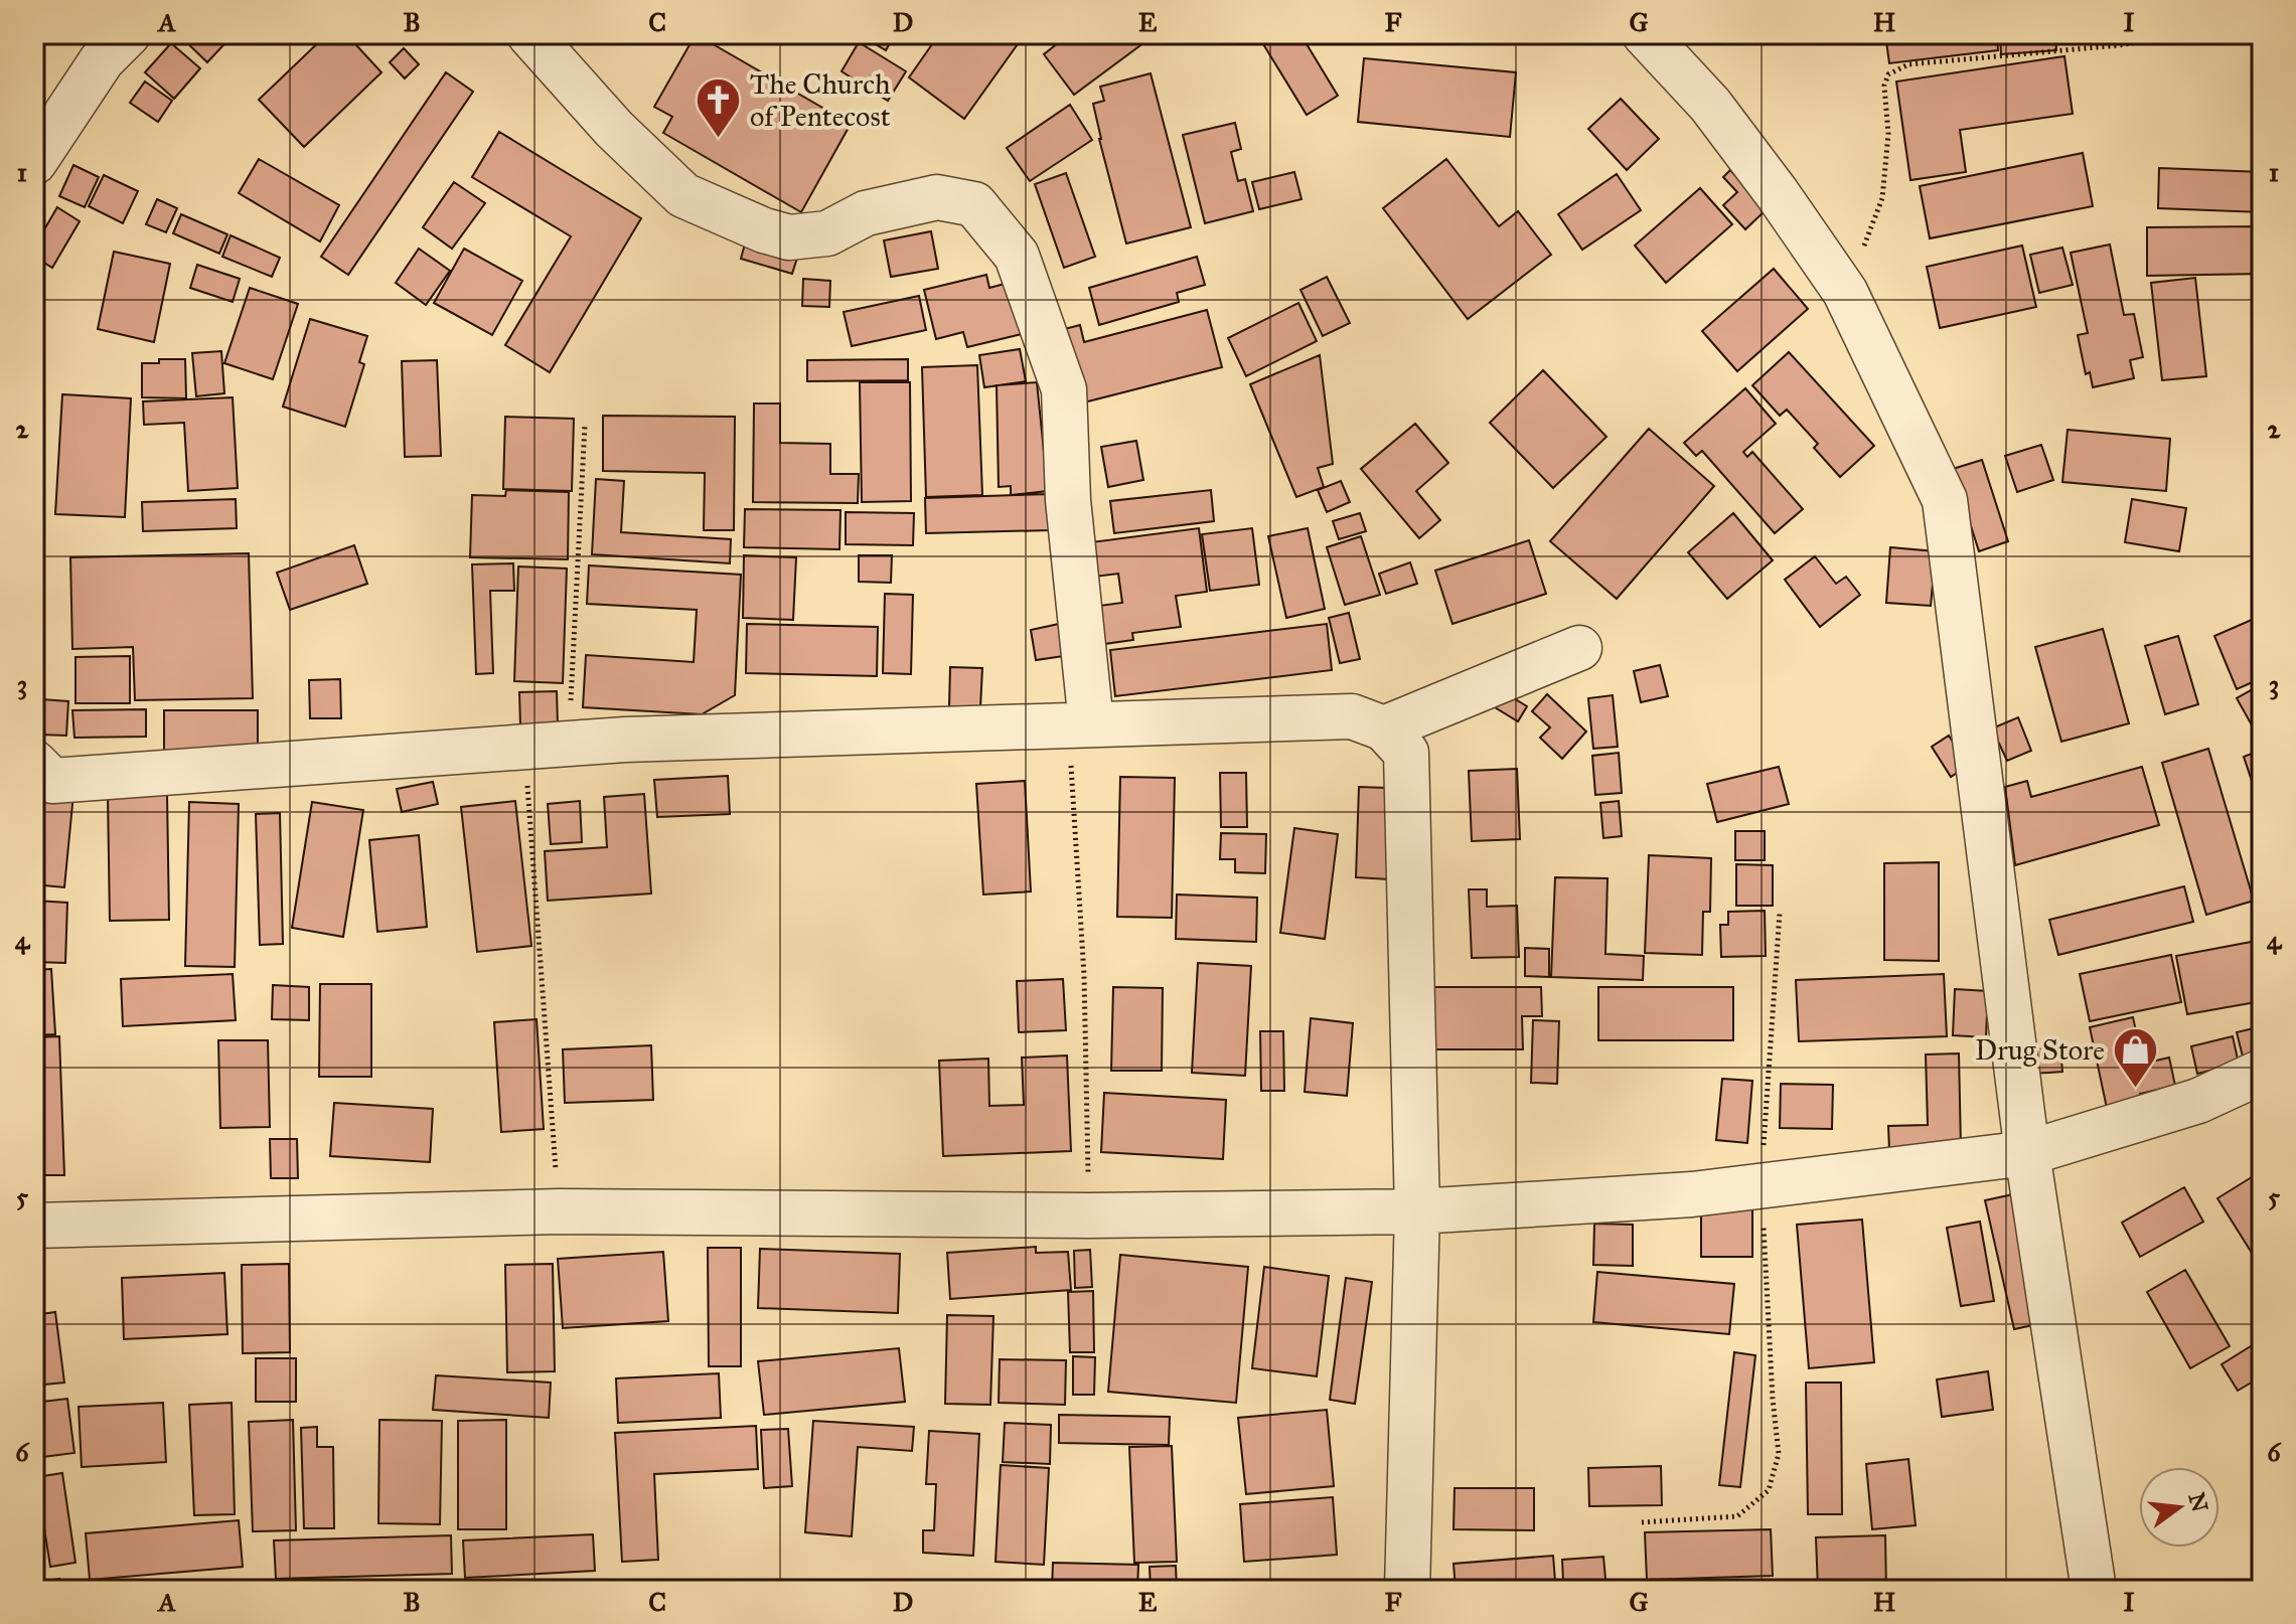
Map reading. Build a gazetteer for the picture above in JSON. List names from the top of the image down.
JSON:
{
  "places": {
    "church": ["The Church of Pentecost"],
    "shop": ["Drug Store"]
  },
  "north": "right",
  "grid": {
    "columns": [
      "A",
      "B",
      "C",
      "D",
      "E",
      "F",
      "G",
      "H",
      "I"
    ],
    "rows": [
      "1",
      "2",
      "3",
      "4",
      "5",
      "6"
    ]
  }
}
